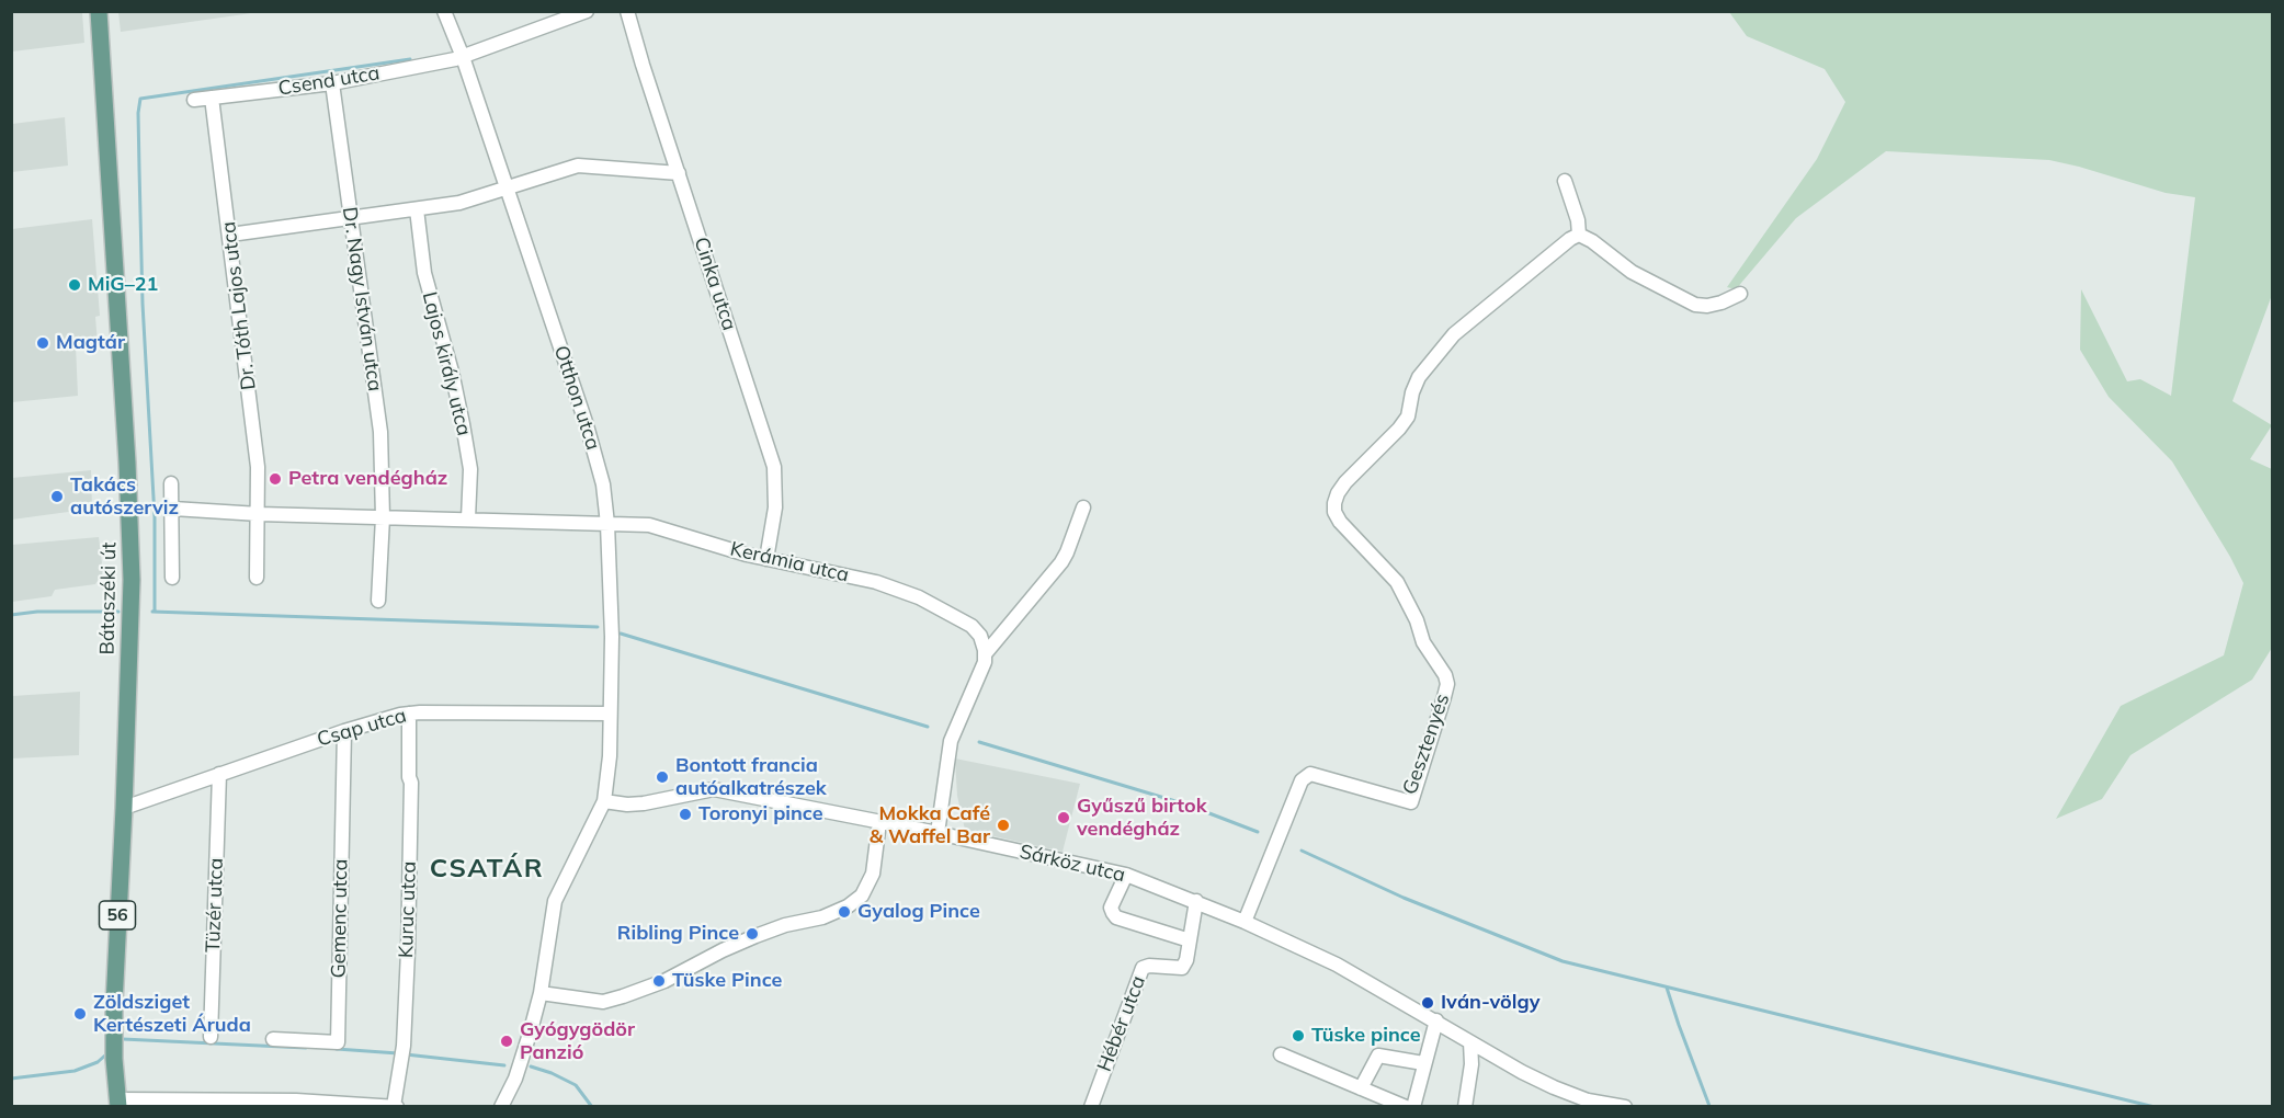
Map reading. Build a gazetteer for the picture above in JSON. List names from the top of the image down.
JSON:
{
  "streets": {
    "main road": ["Bátaszéki út", "56"],
    "street": [
      "Csend utca",
      "Cinka utca",
      "Dr. Nagy István utca",
      "Dr. Tóth Lajos utca",
      "Lajos király utca",
      "Otthon utca",
      "Kerámia utca",
      "Csap utca",
      "Gesztenyés",
      "Sárköz utca",
      "Tüzér utca",
      "Kuruc utca",
      "Gemenc utca",
      "Hébér utca"
    ]
  },
  "crossings": [
    ["Csend utca", "Dr. Nagy István utca"],
    ["Csend utca", "Dr. Tóth Lajos utca"],
    ["Csend utca", "Otthon utca"],
    ["Cinka utca", "Kerámia utca"],
    ["Dr. Nagy István utca", "Kerámia utca"],
    ["Dr. Tóth Lajos utca", "Kerámia utca"],
    ["Lajos király utca", "Kerámia utca"],
    ["Otthon utca", "Kerámia utca"],
    ["Otthon utca", "Csap utca"],
    ["Otthon utca", "Sárköz utca"],
    ["Bátaszéki út", "Csap utca"],
    ["Csap utca", "Tüzér utca"],
    ["Csap utca", "Kuruc utca"],
    ["Csap utca", "Gemenc utca"],
    ["Gesztenyés", "Sárköz utca"],
    ["Sárköz utca", "Hébér utca"]
  ],
  "districts": ["CSATÁR"],
  "places": [
    "MiG–21",
    "Magtár",
    "Petra vendégház",
    "Takács autószerviz",
    "Bontott francia autóalkatrészek",
    "Toronyi pince",
    "Gyűszű birtok vendégház",
    "Mokka Café & Waffel Bar",
    "Gyalog Pince",
    "Ribling Pince",
    "Tüske Pince",
    "Iván-völgy",
    "Zöldsziget Kertészeti Áruda",
    "Tüske pince",
    "Gyógygödör Panzió"
  ]
}
